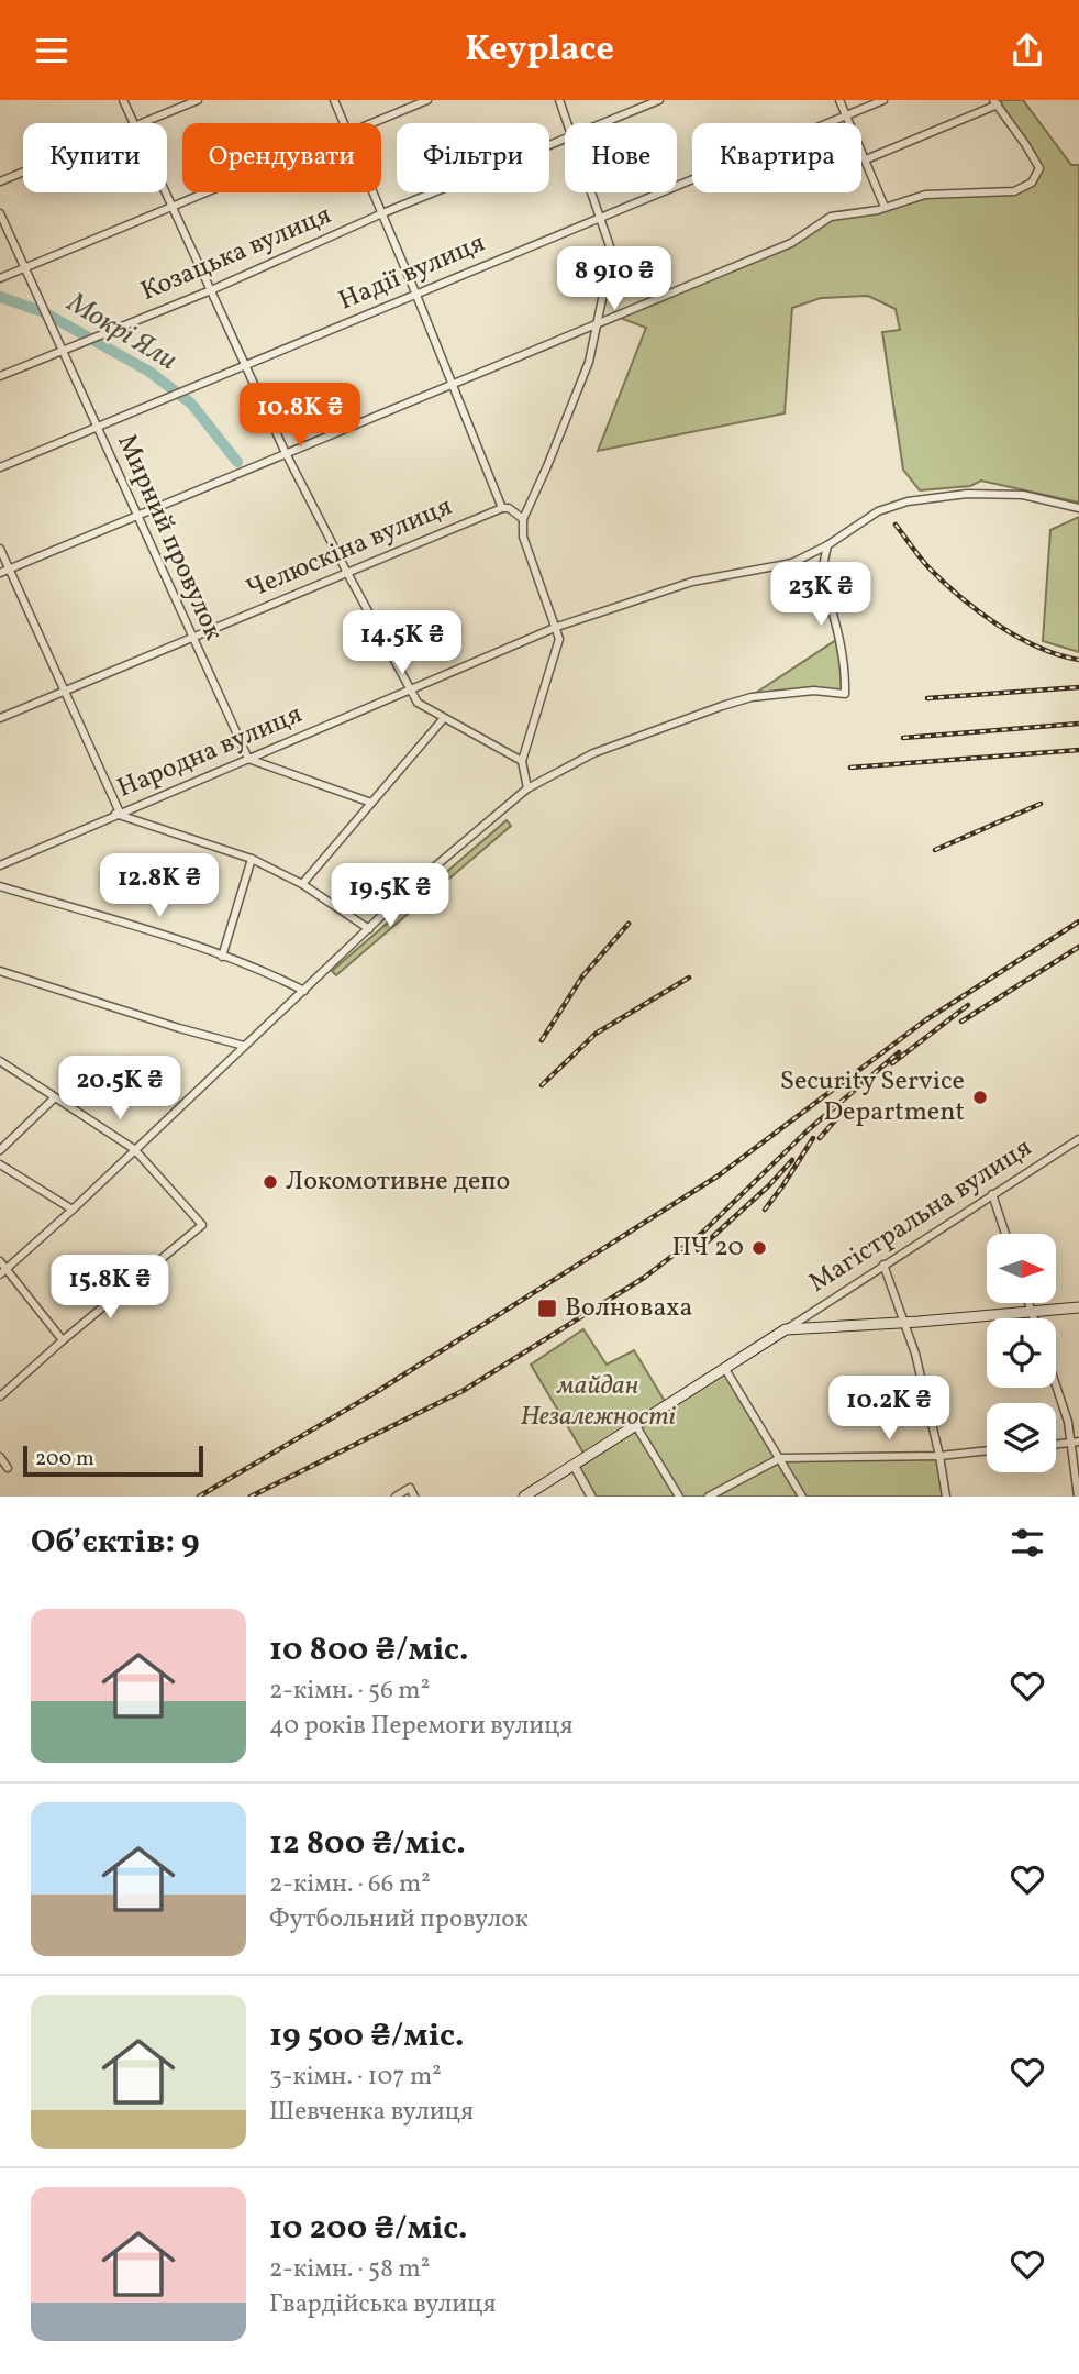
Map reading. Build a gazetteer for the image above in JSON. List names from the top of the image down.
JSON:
{
  "streets": {
    "street": [
      "Козацька вулиця",
      "Надії вулиця",
      "Мирний провулок",
      "Челюскіна вулиця",
      "Народна вулиця",
      "Магістральна вулиця"
    ]
  },
  "crossings": [
    ["Козацька вулиця", "Мирний провулок"],
    ["Надії вулиця", "Мирний провулок"],
    ["Мирний провулок", "Челюскіна вулиця"],
    ["Мирний провулок", "Народна вулиця"]
  ],
  "water": ["Мокрі Яли"],
  "parks": ["майдан Незалежності"],
  "places": {
    "other": ["Security Service Department", "Локомотивне депо", "ПЧ 20"],
    "transit": ["Волноваха"]
  },
  "scale_bar": "200 m",
  "north": "right",
  "page": {
    "header": "Keyplace",
    "chip": [
      "Купити",
      "Орендувати",
      "Фільтри",
      "Нове",
      "Квартира"
    ],
    "price": [
      "8 910 ₴",
      "10.8K ₴",
      "23K ₴",
      "14.5K ₴",
      "12.8K ₴",
      "19.5K ₴",
      "20.5K ₴",
      "15.8K ₴",
      "10.2K ₴"
    ],
    "scale": "200 m",
    "heading": "Об’єктів: 9",
    "list": [
      {
        "name": "10 800 ₴/міс.",
        "note": "2-кімн. · 56 m² · 40 років Перемоги вулиця"
      },
      {
        "name": "12 800 ₴/міс.",
        "note": "2-кімн. · 66 m² · Футбольний провулок"
      },
      {
        "name": "19 500 ₴/міс.",
        "note": "3-кімн. · 107 m² · Шевченка вулиця"
      },
      {
        "name": "10 200 ₴/міс.",
        "note": "2-кімн. · 58 m² · Гвардійська вулиця"
      }
    ]
  }
}
